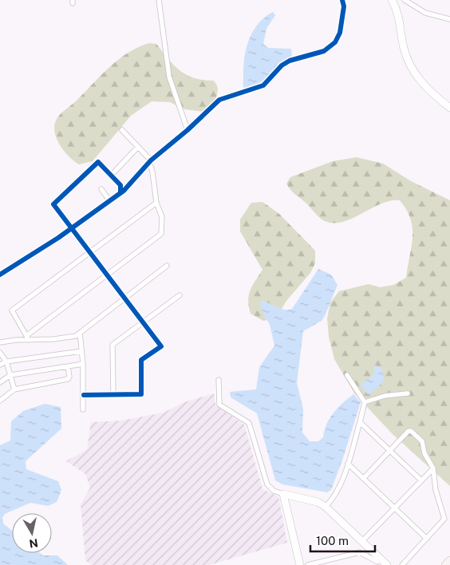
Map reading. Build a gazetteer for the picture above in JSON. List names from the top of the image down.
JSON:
{
  "scale_bar": "100 m",
  "north": "bottom"
}
